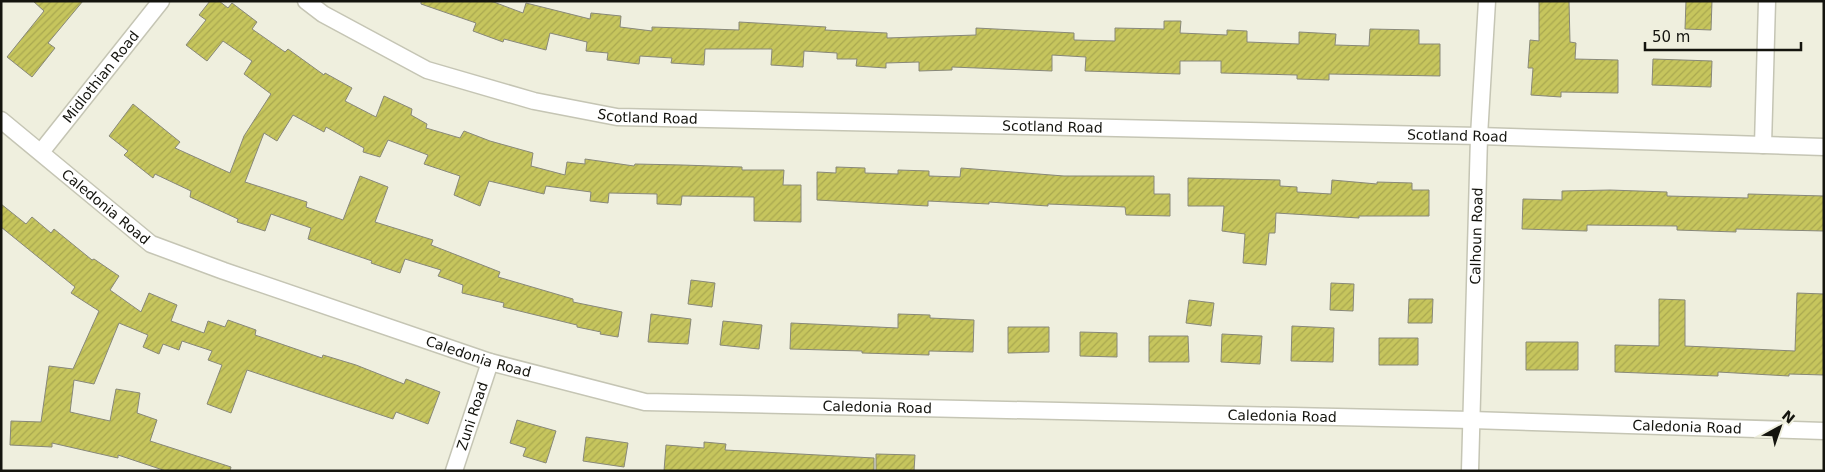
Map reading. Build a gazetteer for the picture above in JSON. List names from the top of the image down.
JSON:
{
  "streets": {
    "street": [
      "Midlothian Road",
      "Scotland Road",
      "Caledonia Road",
      "Calhoun Road",
      "Zuni Road"
    ]
  },
  "crossings": [
    ["Midlothian Road", "Caledonia Road"],
    ["Scotland Road", "Calhoun Road"],
    ["Caledonia Road", "Calhoun Road"],
    ["Caledonia Road", "Zuni Road"]
  ],
  "scale_bar": "50 m",
  "north": "top right"
}
